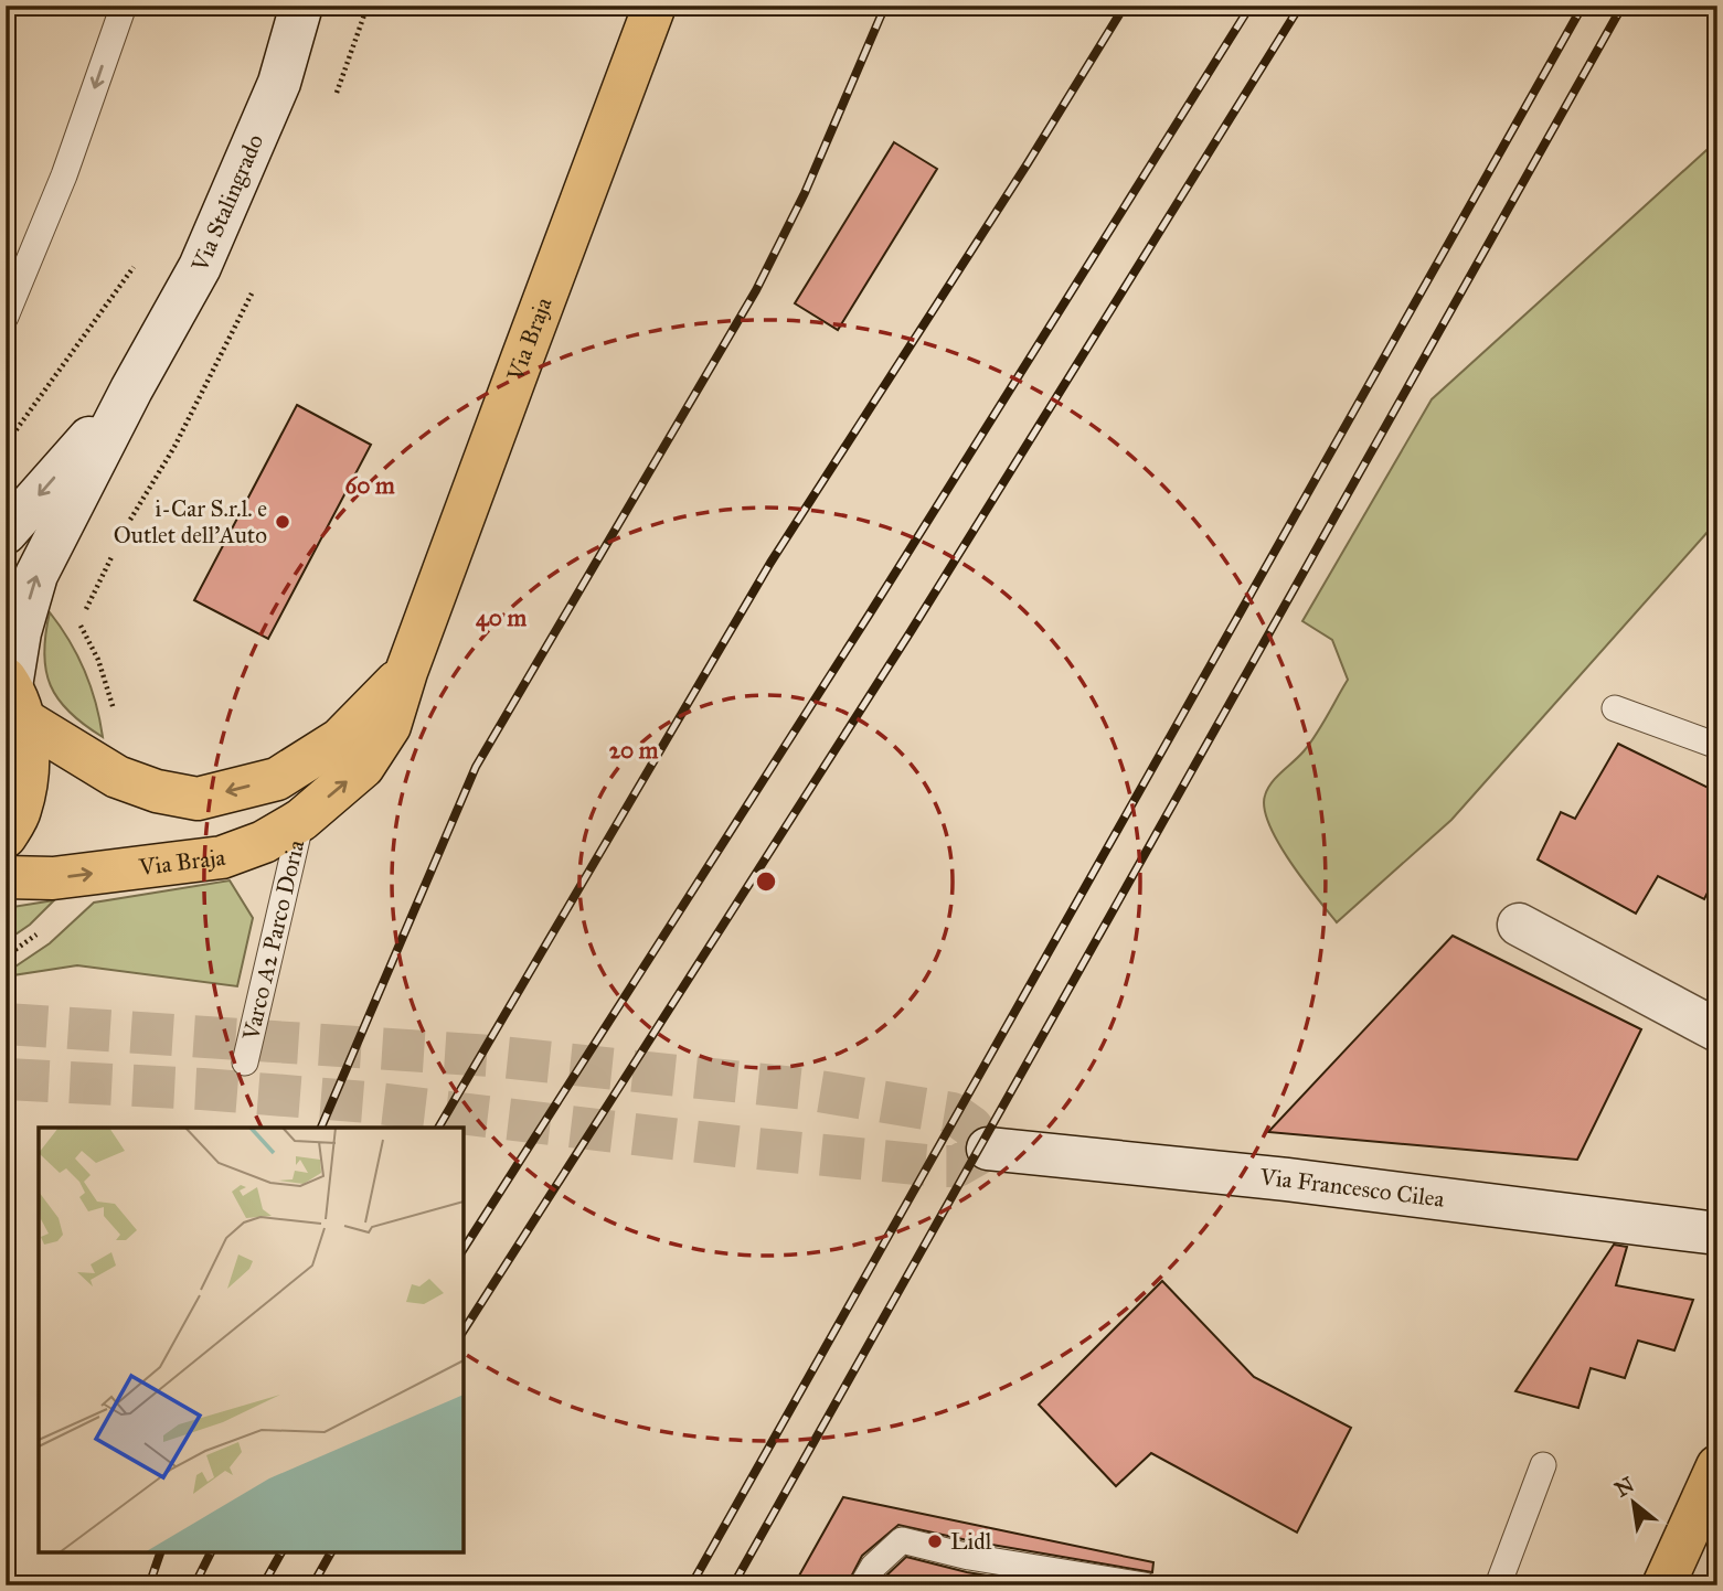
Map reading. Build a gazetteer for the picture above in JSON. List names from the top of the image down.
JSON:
{
  "streets": {
    "main road": ["Via Braja"],
    "street": ["Via Stalingrado", "Via Francesco Cilea"],
    "lane": ["Varco A2 Parco Doria"]
  },
  "crossings": [
    ["Via Stalingrado", "Via Braja"],
    ["Via Braja", "Varco A2 Parco Doria"]
  ],
  "places": ["i-Car S.r.l. e Outlet dell'Auto", "Lidl"],
  "north": "top left",
  "rings": ["60 m", "40 m", "20 m"]
}
